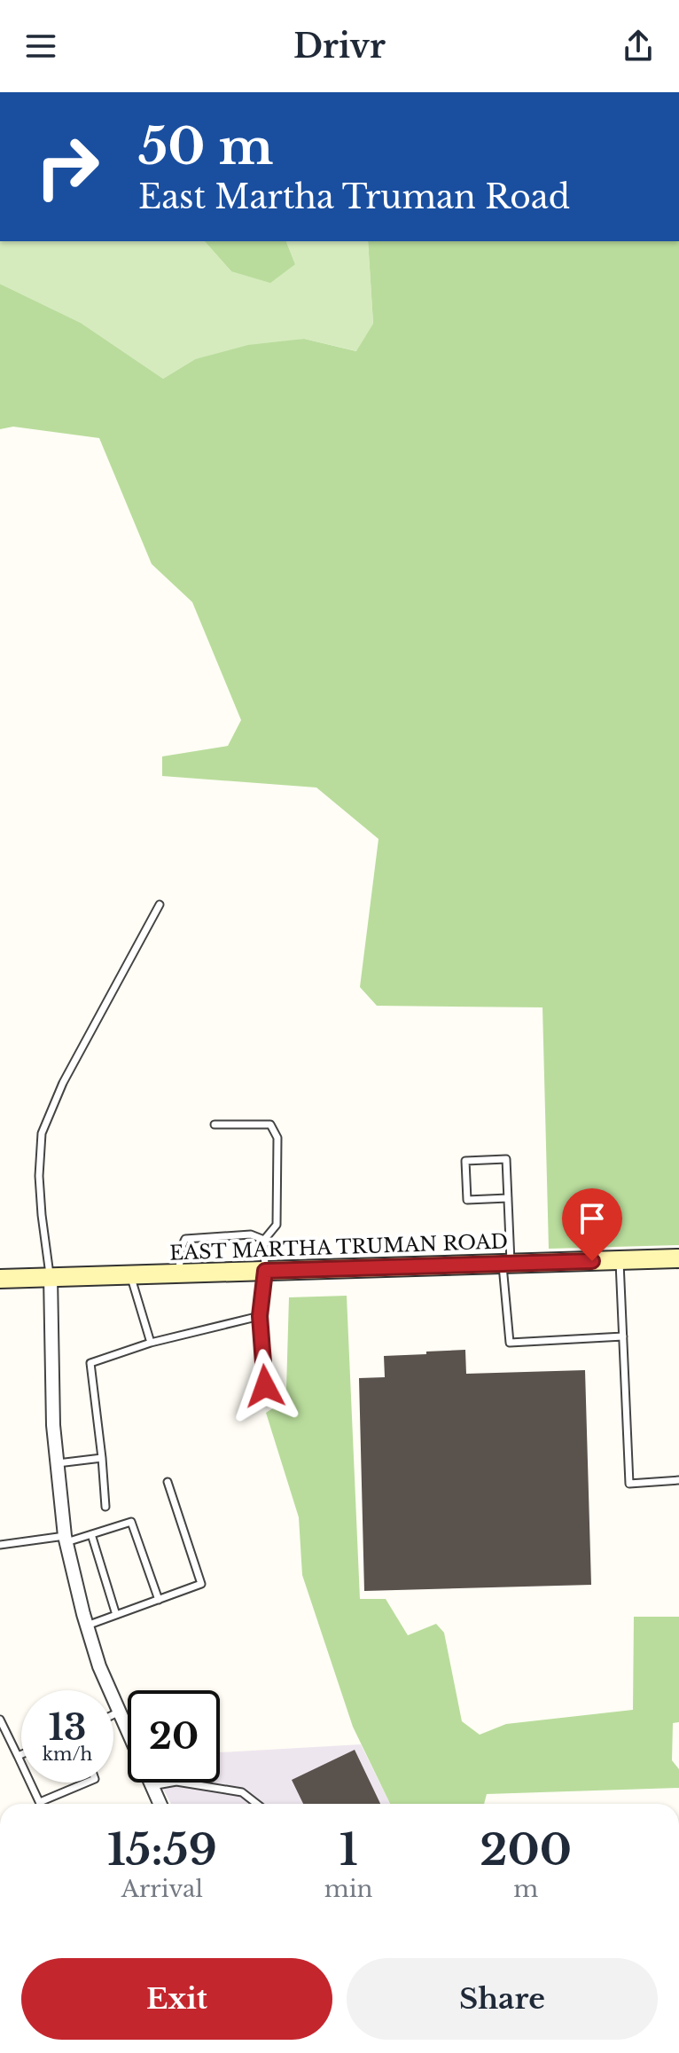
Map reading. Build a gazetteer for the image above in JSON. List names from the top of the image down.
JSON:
{
  "streets": {
    "main road": ["EAST MARTHA TRUMAN ROAD"]
  },
  "page": {
    "header": "Drivr",
    "turn": ["50 m", "East Martha Truman Road"],
    "speed": "13 km/h",
    "limit": "20",
    "eta": [
      "15:59",
      "Arrival",
      "1",
      "min",
      "200",
      "m"
    ],
    "buttons": ["Exit", "Share"]
  }
}
